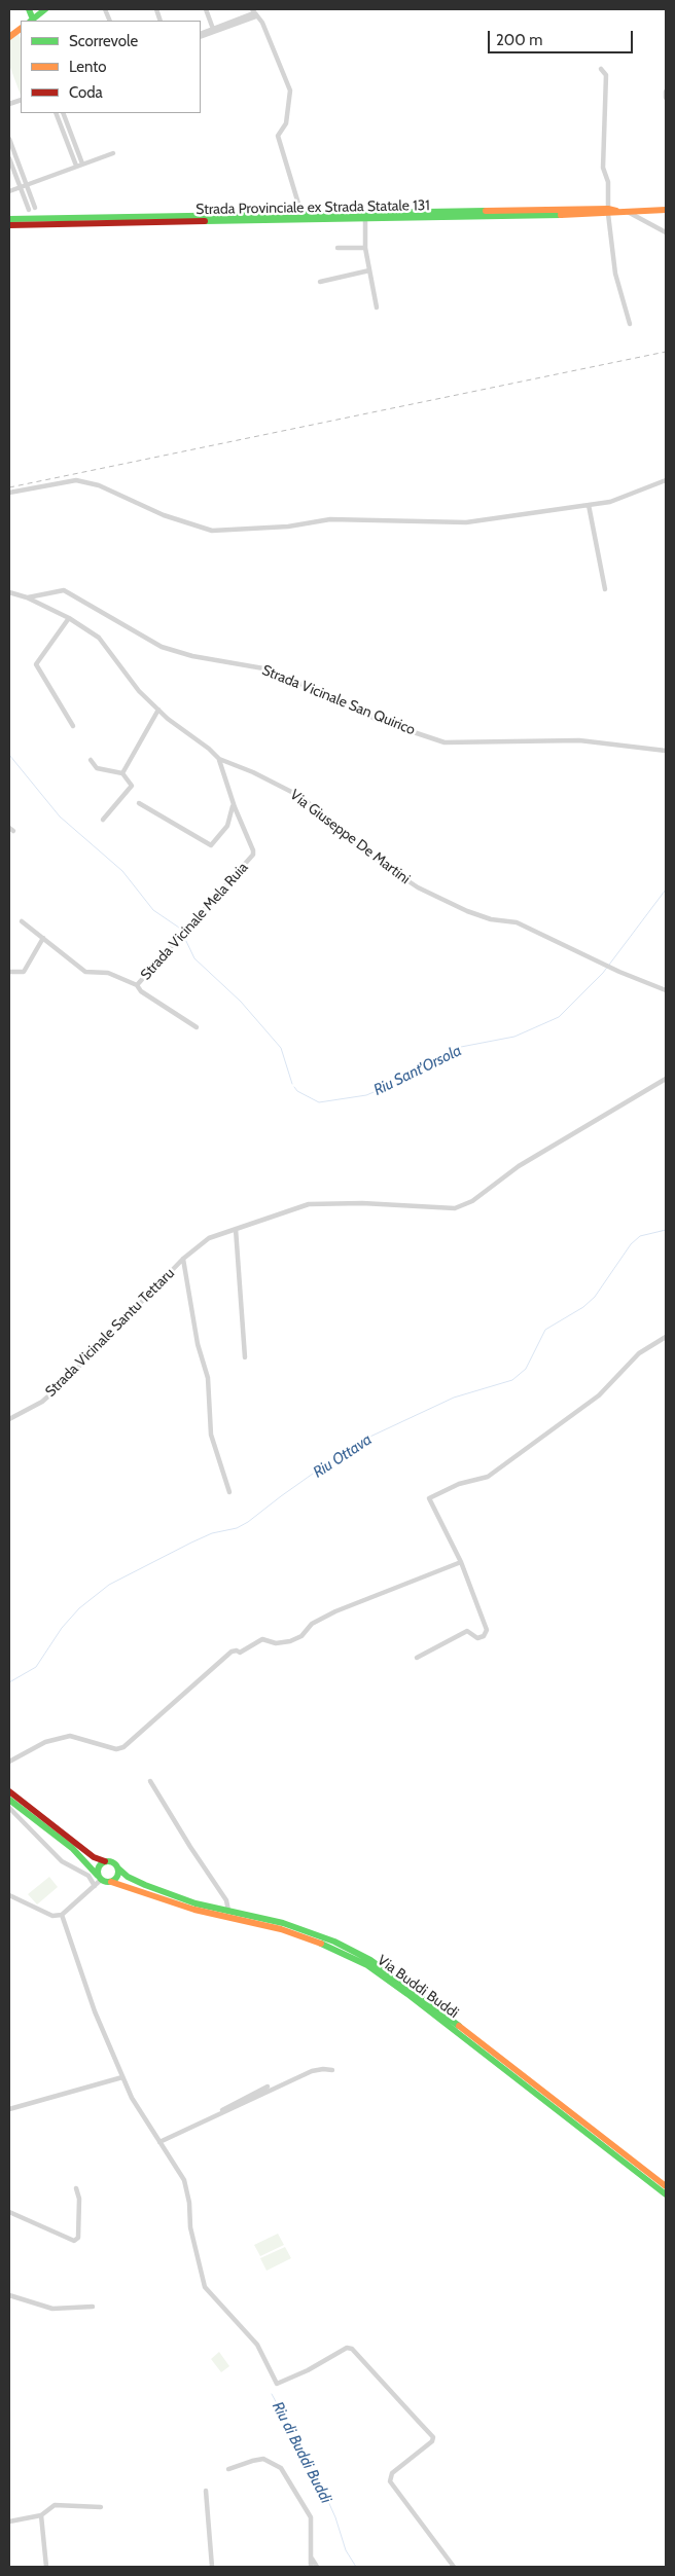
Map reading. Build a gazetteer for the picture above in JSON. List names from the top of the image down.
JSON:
{
  "streets": {
    "main road": ["Strada Provinciale ex Strada Statale 131", "Via Buddi Buddi"],
    "street": [
      "Strada Vicinale San Quirico",
      "Via Giuseppe De Martini",
      "Strada Vicinale Mela Ruia",
      "Strada Vicinale Santu Tettaru"
    ]
  },
  "crossings": [
    ["Strada Vicinale San Quirico", "Via Giuseppe De Martini"],
    ["Via Giuseppe De Martini", "Strada Vicinale Mela Ruia"]
  ],
  "water": ["Riu Sant'Orsola", "Riu Ottava", "Riu di Buddi Buddi"],
  "legend": ["Scorrevole", "Lento", "Coda"],
  "scale_bar": "200 m"
}
